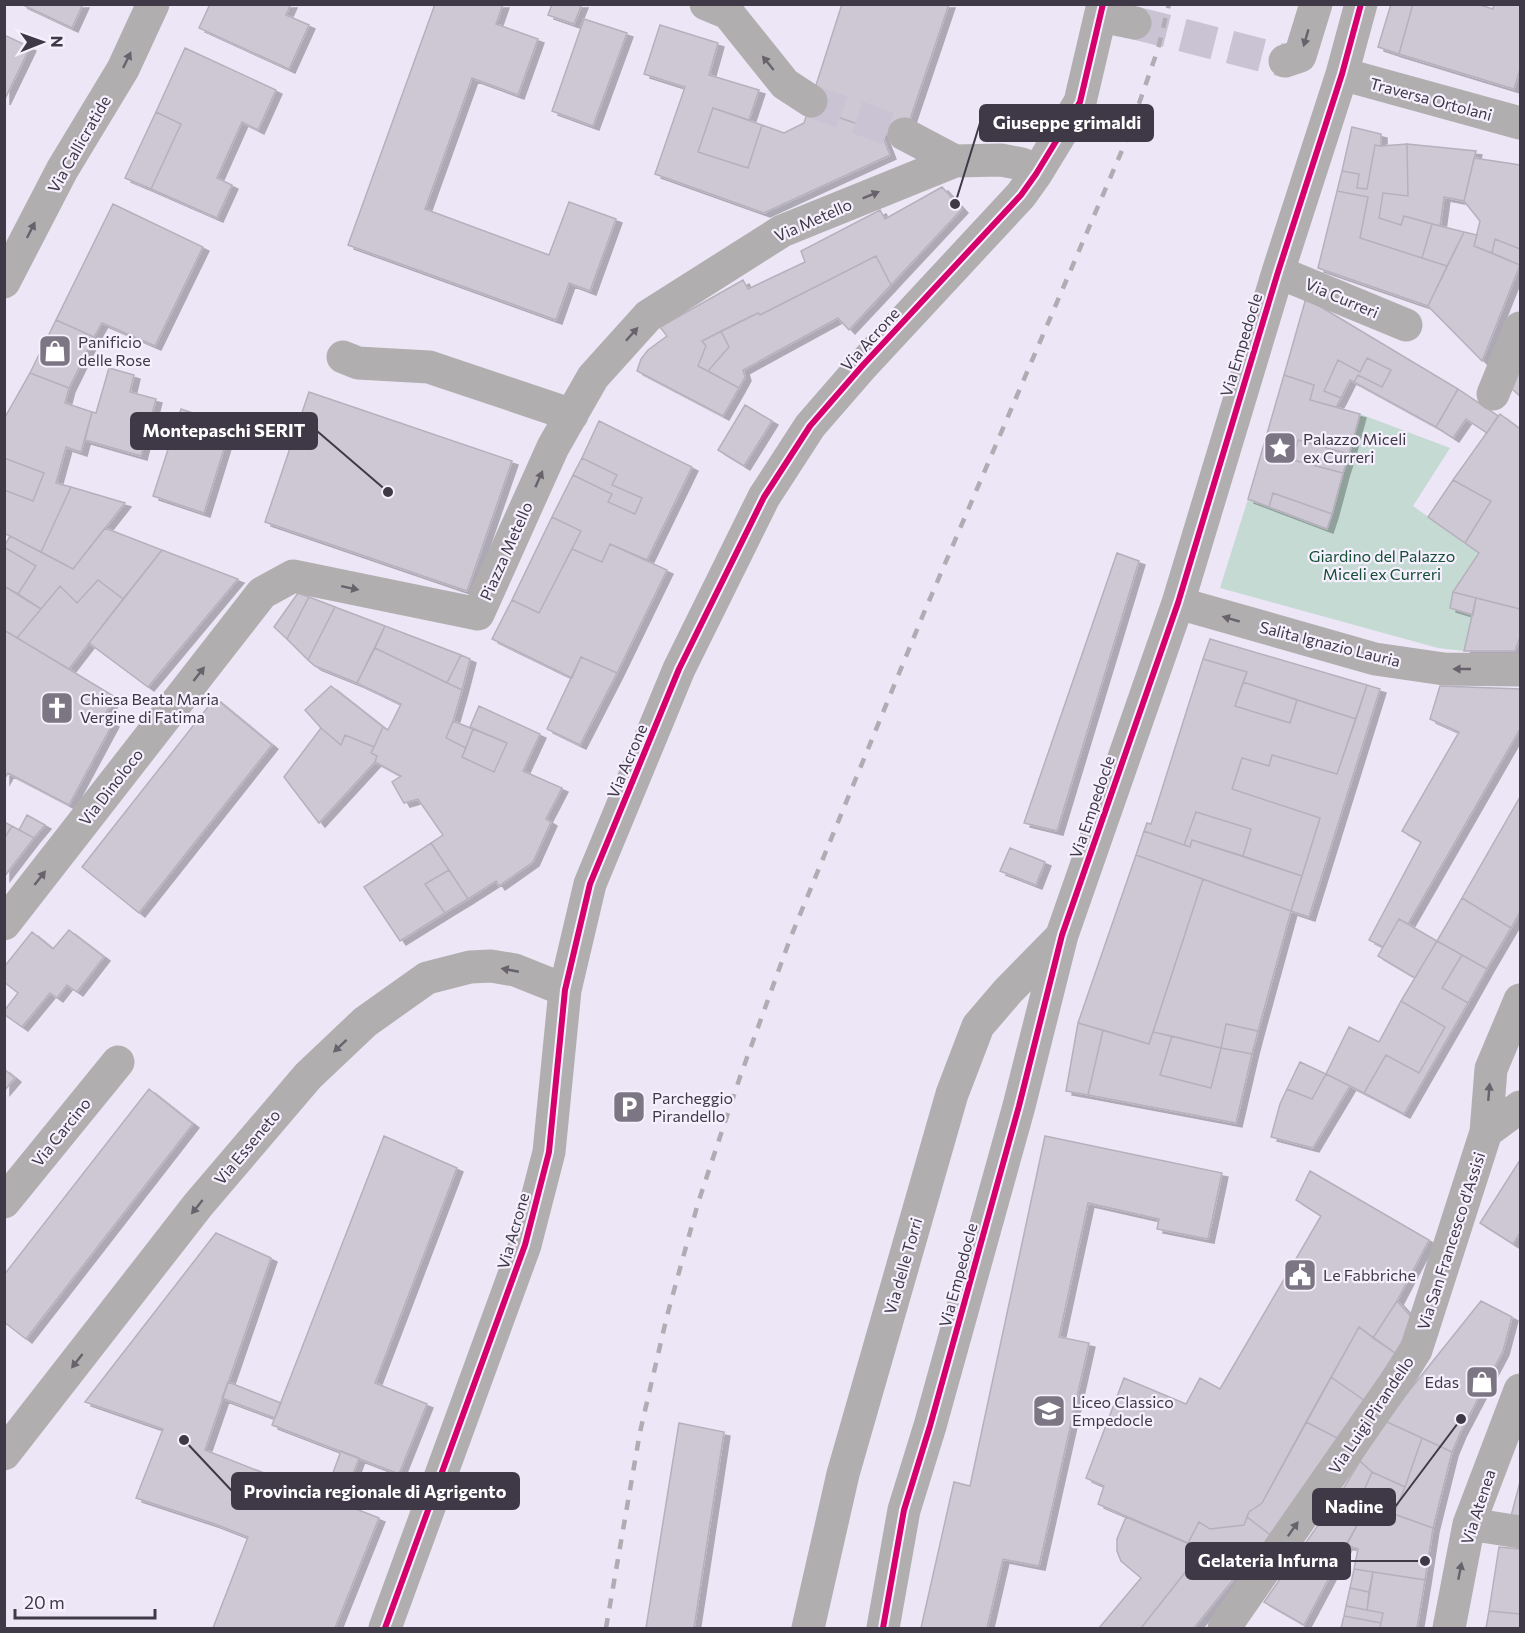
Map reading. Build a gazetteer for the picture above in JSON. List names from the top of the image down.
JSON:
{
  "streets": {
    "street": [
      "Traversa Ortolani",
      "Via Callicratide",
      "Via Metello",
      "Via Curreri",
      "Via Acrone",
      "Via Empedocle",
      "Piazza Metello",
      "Salita Ignazio Lauria",
      "Via Dinoloco",
      "Via Carcino",
      "Via Esseneto",
      "Via San Francesco d'Assisi",
      "Via delle Torri",
      "Via Luigi Pirandello",
      "Via Atenea"
    ]
  },
  "crossings": [
    ["Traversa Ortolani", "Via Empedocle"],
    ["Via Metello", "Via Acrone"],
    ["Via Metello", "Piazza Metello"],
    ["Via Curreri", "Via Empedocle"],
    ["Via Acrone", "Via Esseneto"],
    ["Via Empedocle", "Salita Ignazio Lauria"],
    ["Via Empedocle", "Via delle Torri"],
    ["Piazza Metello", "Via Dinoloco"],
    ["Via San Francesco d'Assisi", "Via Luigi Pirandello"]
  ],
  "one_way": [
    "Via Callicratide",
    "Via Metello",
    "Salita Ignazio Lauria",
    "Via Dinoloco",
    "Via Esseneto",
    "Via Luigi Pirandello",
    "Via Atenea"
  ],
  "parks": ["Giardino del Palazzo Miceli ex Curreri"],
  "places": {
    "other": [
      "Giuseppe grimaldi",
      "Montepaschi SERIT",
      "Nadine",
      "Provincia regionale di Agrigento",
      "Gelateria Infurna"
    ],
    "shop": ["Panificio delle Rose", "Edas"],
    "place": ["Palazzo Miceli ex Curreri"],
    "church": ["Chiesa Beata Maria Vergine di Fatima"],
    "parking": ["Parcheggio Pirandello"],
    "public building": ["Le Fabbriche"],
    "school or university": ["Liceo Classico Empedocle"]
  },
  "scale_bar": "20 m",
  "north": "right"
}
